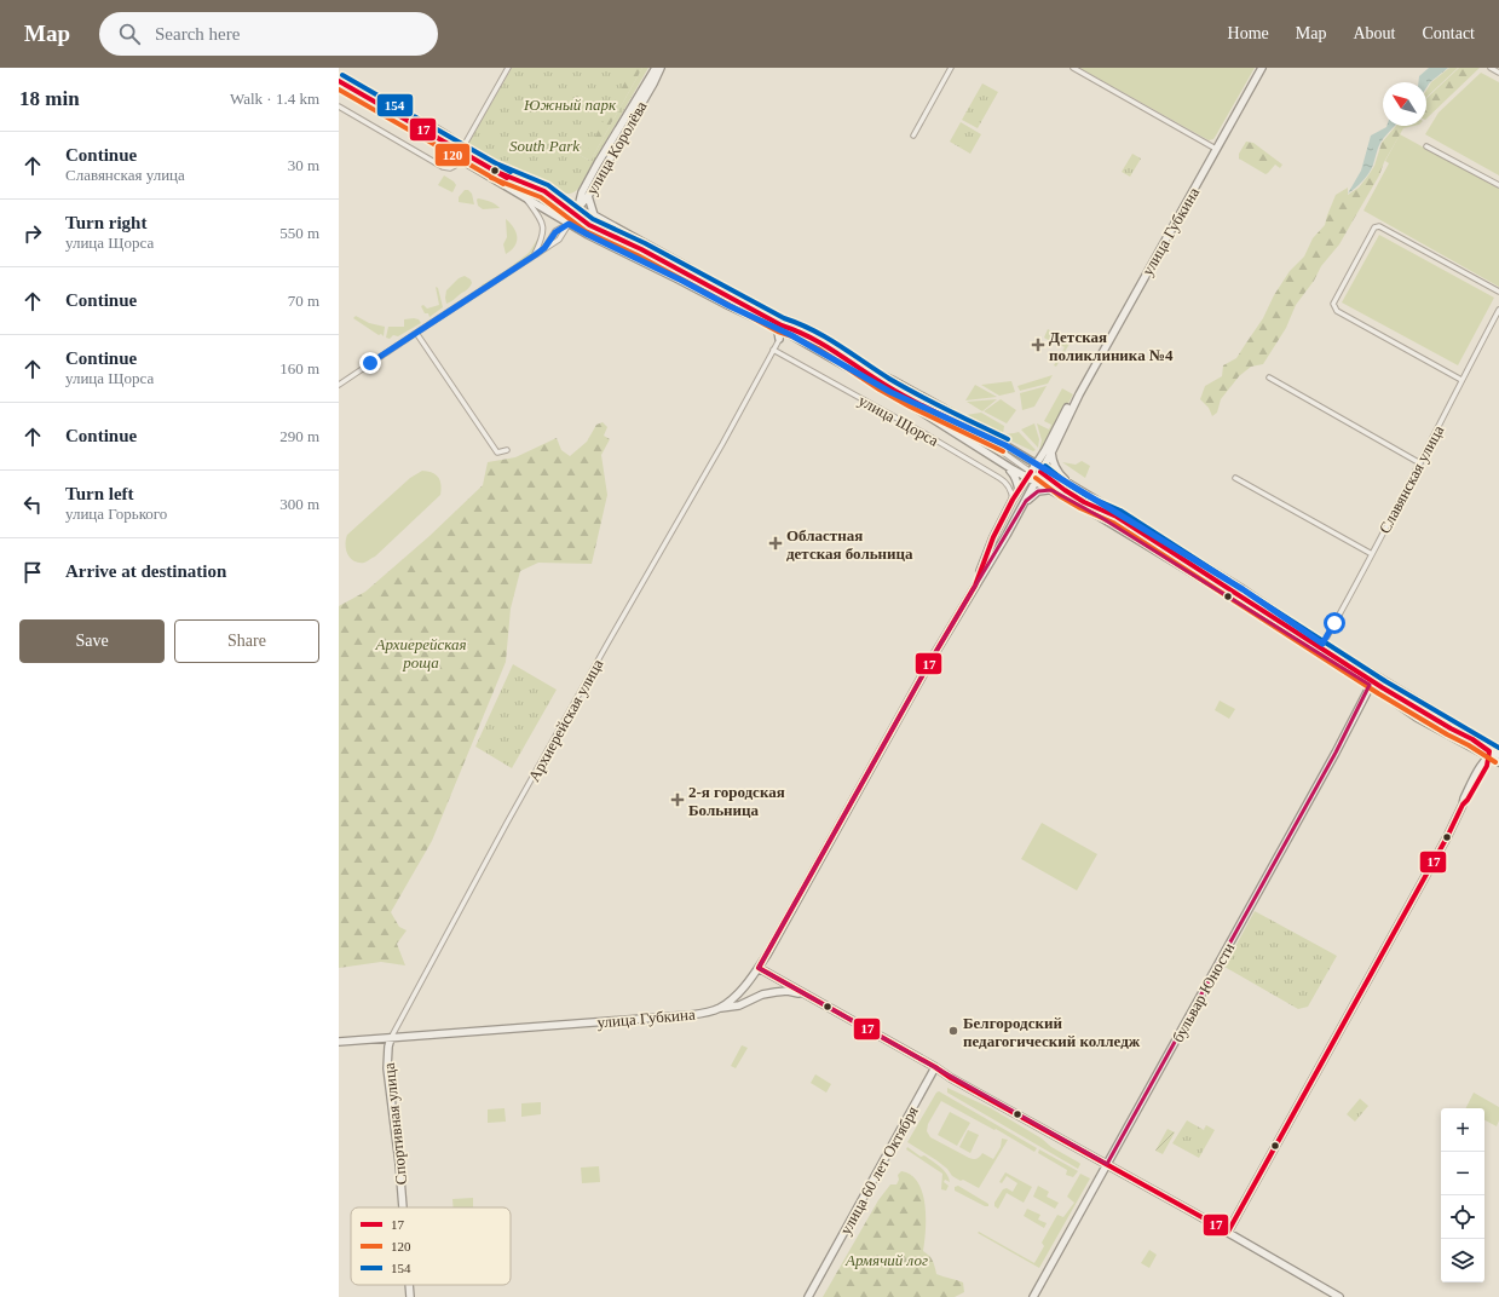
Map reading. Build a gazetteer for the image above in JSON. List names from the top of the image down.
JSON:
{
  "streets": {
    "main road": [
      "улица Королёва",
      "улица Губкина",
      "улица Щорса",
      "бульвар Юности",
      "Спортивная улица",
      "улица 60 лет Октября"
    ],
    "street": ["Славянская улица", "Архиерейская улица"]
  },
  "crossings": [
    ["улица Королёва", "улица Щорса"],
    ["улица Губкина", "улица Щорса"],
    ["улица Губкина", "Архиерейская улица"],
    ["улица Губкина", "Спортивная улица"],
    ["улица Щорса", "Славянская улица"],
    ["улица Щорса", "Архиерейская улица"],
    ["улица Щорса", "бульвар Юности"],
    ["Архиерейская улица", "Спортивная улица"]
  ],
  "parks": [
    "Южный парк",
    "South Park",
    "Архиерейская роща",
    "Армячий лог"
  ],
  "places": {
    "health": ["Детская поликлиника №4", "Областная детская больница", "2-я городская Больница"],
    "other": ["Белгородский педагогический колледж"]
  },
  "lines": ["transit line 154", "transit line 17", "transit line 120"],
  "legend": ["17", "120", "154"],
  "north": "top left",
  "page": {
    "header": "Map",
    "search": "Search here",
    "nav": [
      "Home",
      "Map",
      "About",
      "Contact"
    ],
    "heading": ["18 min", "Walk · 1.4 km"],
    "list": [
      ["Continue", "Славянская улица", "30 m"],
      ["Turn right", "улица Щорса", "550 m"],
      ["Continue", "70 m"],
      ["Continue", "улица Щорса", "160 m"],
      ["Continue", "290 m"],
      ["Turn left", "улица Горького", "300 m"],
      "Arrive at destination"
    ],
    "buttons": ["Save", "Share"],
    "map_buttons": ["+", "−"]
  }
}
